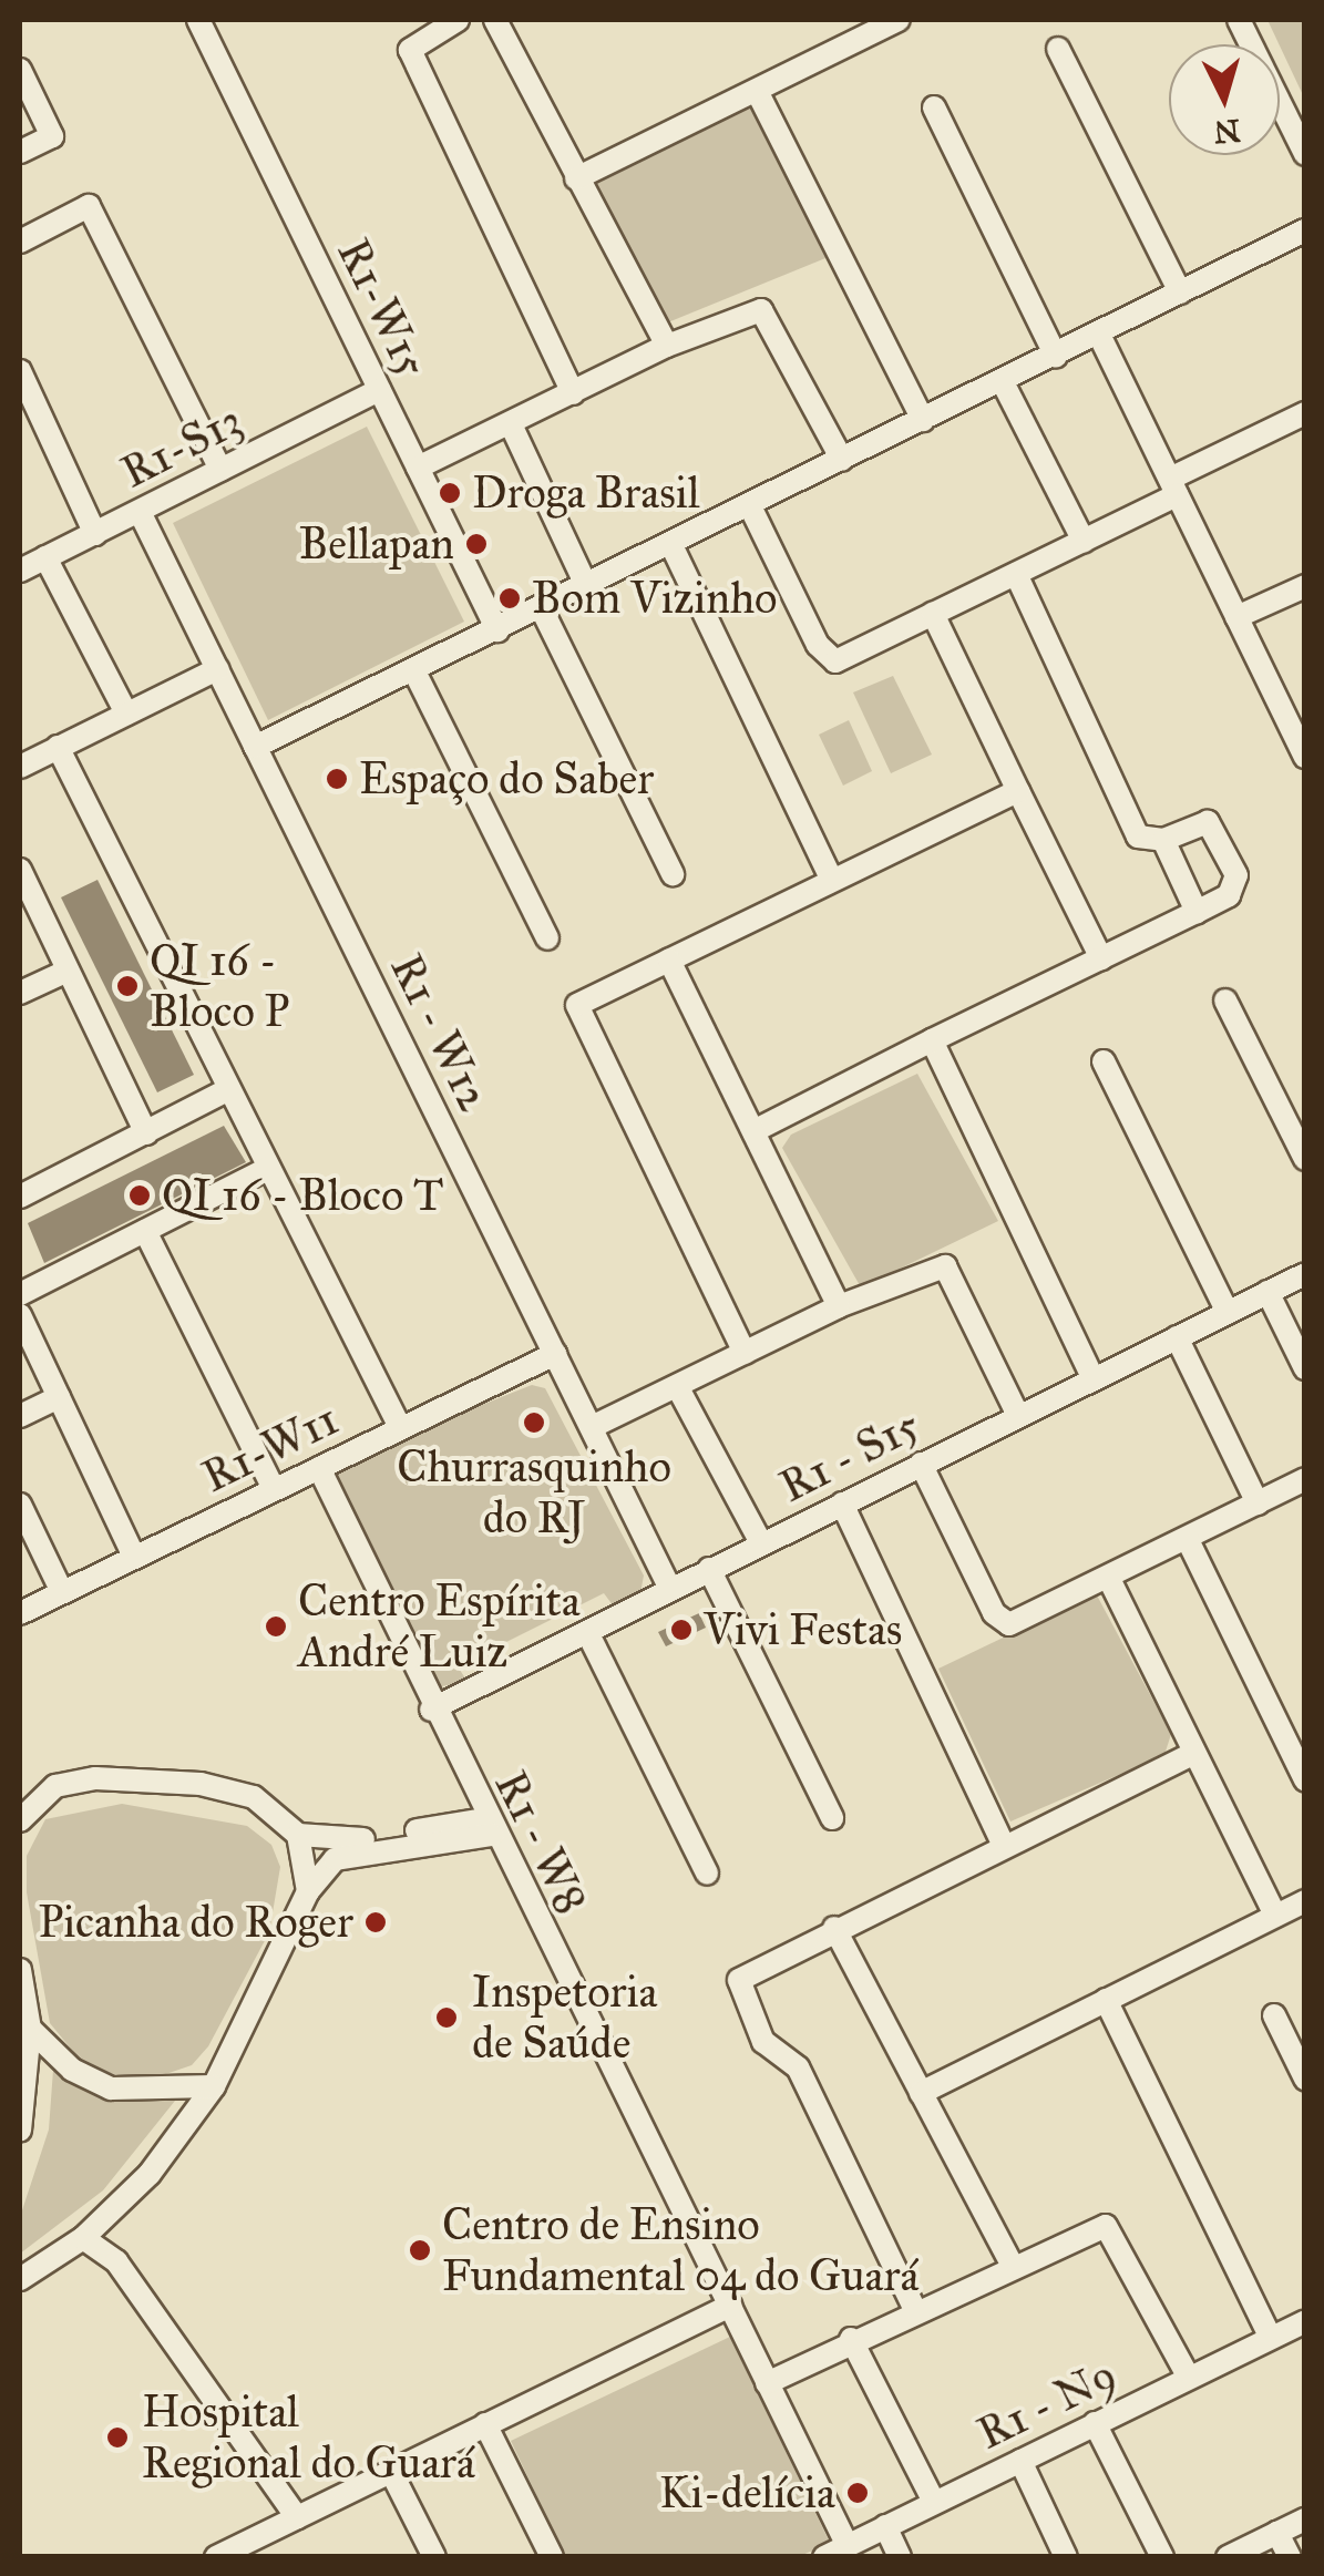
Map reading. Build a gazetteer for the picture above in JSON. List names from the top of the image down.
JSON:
{
  "streets": {
    "street": [
      "R1-W15",
      "R1-S13",
      "R1 - W12",
      "R1-W11",
      "R1 - S15",
      "R1 - W8",
      "R1 - N9"
    ]
  },
  "crossings": [
    ["R1-W15", "R1-S13"],
    ["R1-S13", "R1 - W12"],
    ["R1 - W12", "R1-W11"],
    ["R1 - W12", "R1 - S15"],
    ["R1-W11", "R1 - W8"],
    ["R1 - S15", "R1 - W8"],
    ["R1 - W8", "R1 - N9"]
  ],
  "places": [
    "Droga Brasil",
    "Bellapan",
    "Bom Vizinho",
    "Espaço do Saber",
    "QI 16 - Bloco P",
    "QI 16 - Bloco T",
    "Churrasquinho do RJ",
    "Centro Espírita André Luiz",
    "Vivi Festas",
    "Picanha do Roger",
    "Inspetoria de Saúde",
    "Centro de Ensino Fundamental 04 do Guará",
    "Hospital Regional do Guará",
    "Ki-delícia"
  ],
  "north": "bottom"
}
